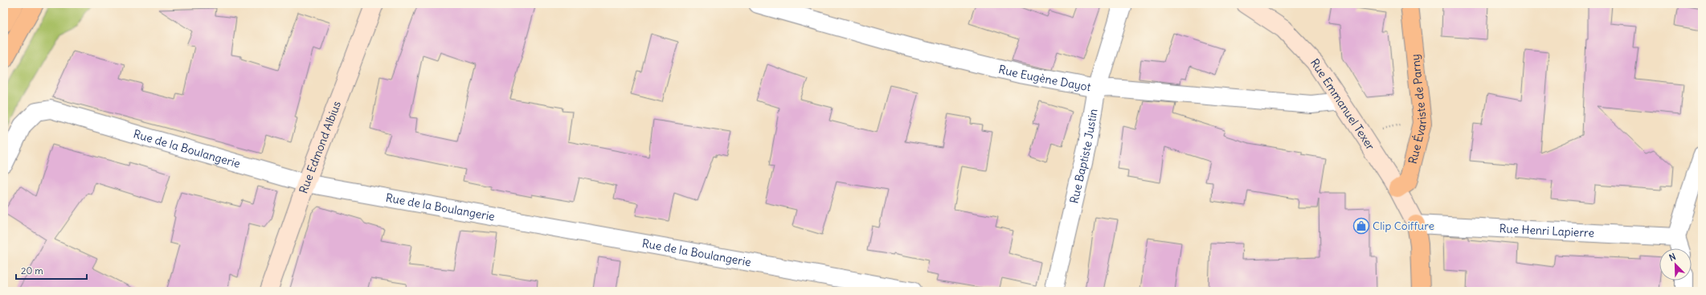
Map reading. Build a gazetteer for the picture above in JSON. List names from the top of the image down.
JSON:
{
  "streets": {
    "main road": ["Rue Évariste de Parny"],
    "street": [
      "Rue Eugène Dayot",
      "Rue Emmanuel Texer",
      "Rue Edmond Albius",
      "Rue de la Boulangerie",
      "Rue Baptiste Justin",
      "Rue Henri Lapierre"
    ]
  },
  "crossings": [
    ["Rue Eugène Dayot", "Rue Emmanuel Texer"],
    ["Rue Eugène Dayot", "Rue Baptiste Justin"],
    ["Rue Emmanuel Texer", "Rue Évariste de Parny"],
    ["Rue Emmanuel Texer", "Rue Henri Lapierre"],
    ["Rue Edmond Albius", "Rue de la Boulangerie"]
  ],
  "places": {
    "shop": ["Clip Coiffure"]
  },
  "scale_bar": "20 m",
  "north": "top left"
}
